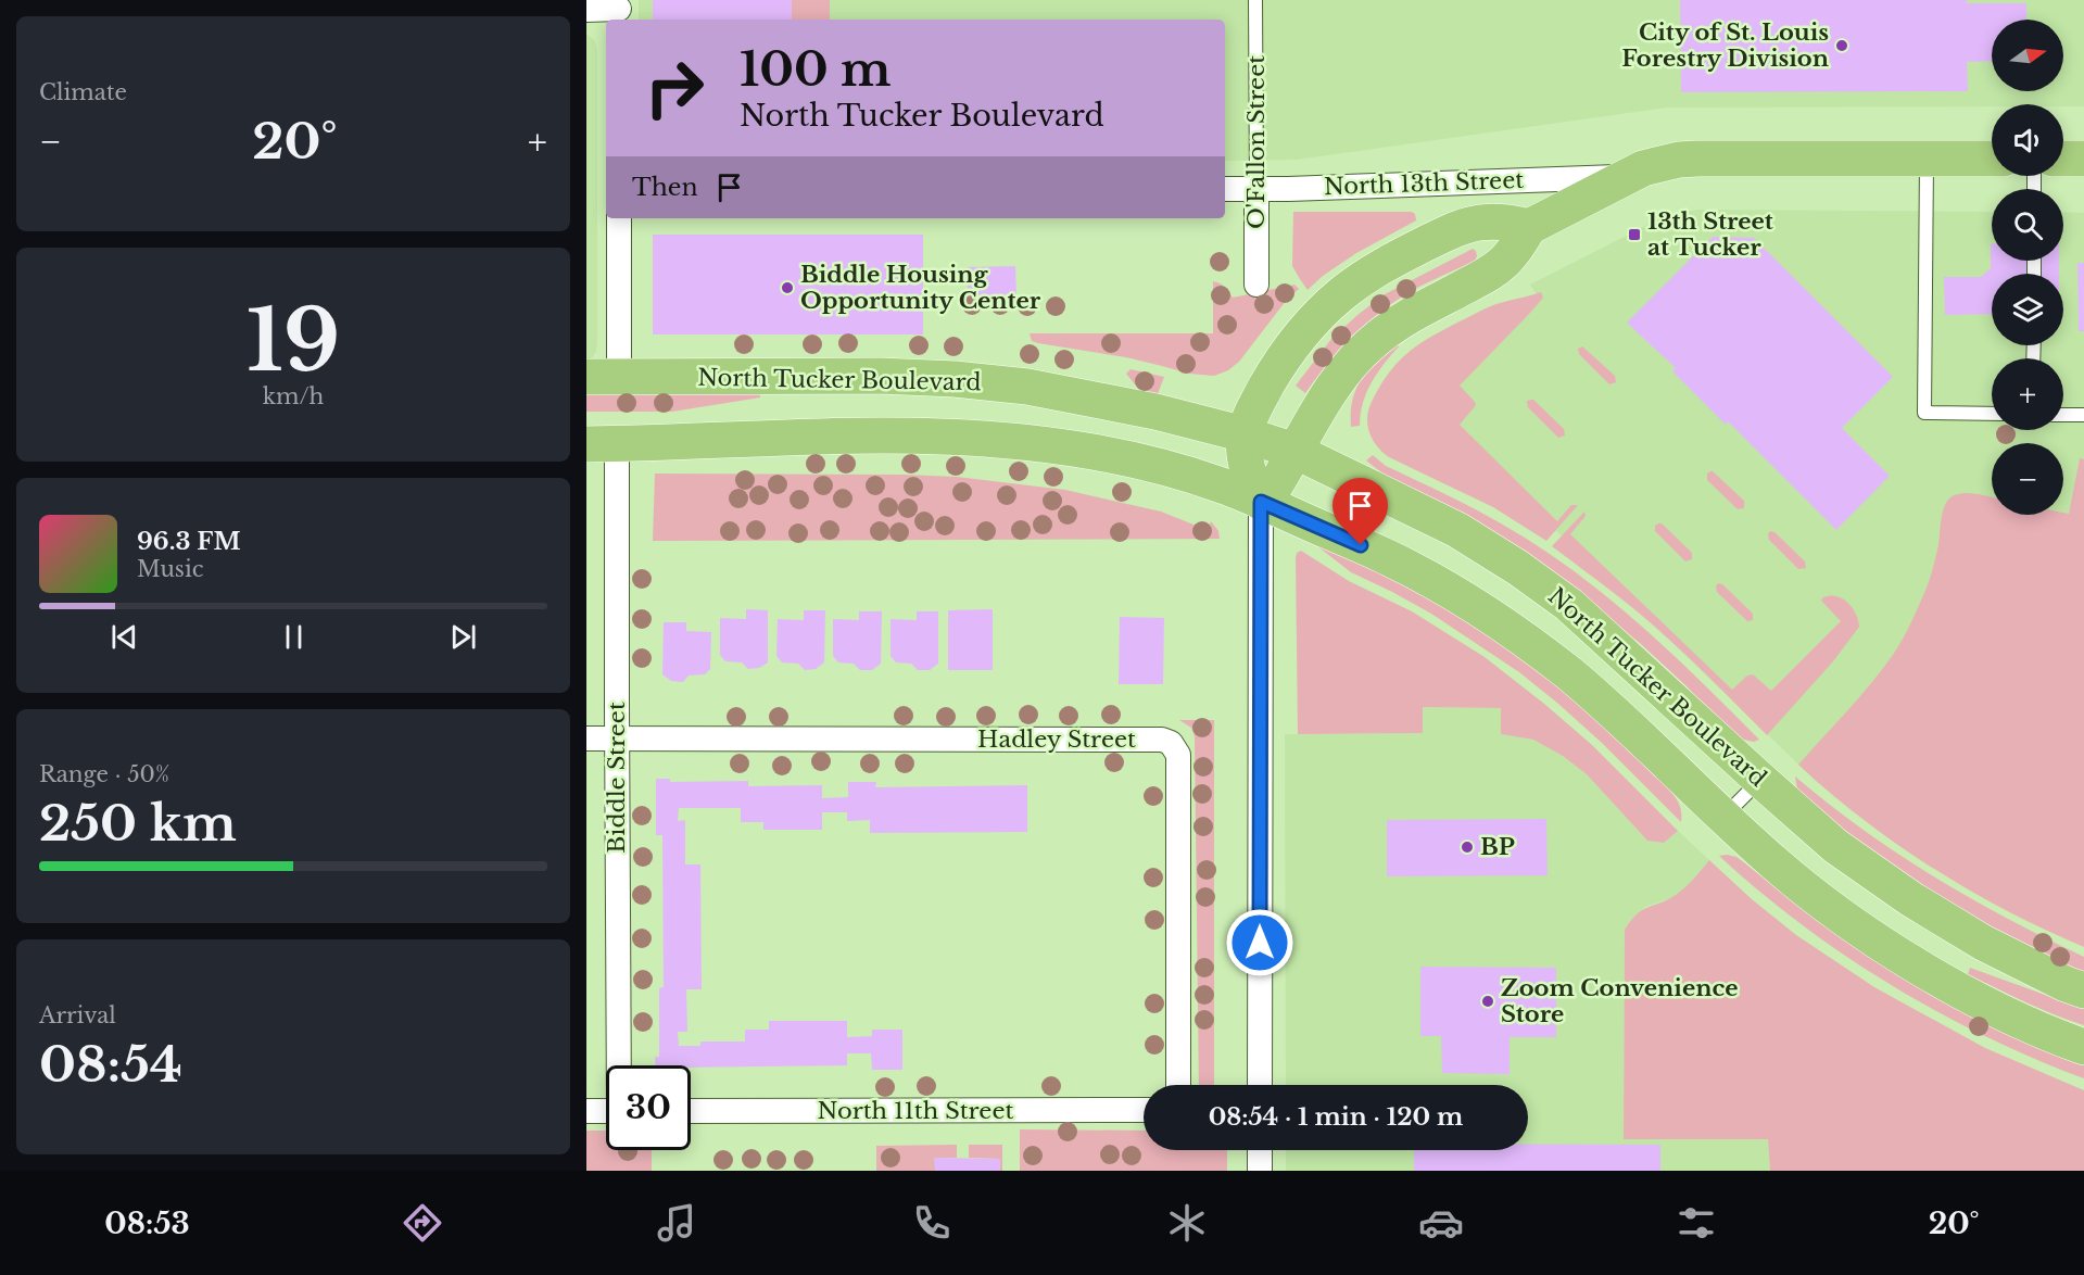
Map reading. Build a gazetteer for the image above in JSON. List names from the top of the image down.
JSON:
{
  "streets": {
    "main road": ["North 13th Street", "North Tucker Boulevard"],
    "street": [
      "O'Fallon Street",
      "Hadley Street",
      "Biddle Street",
      "North 11th Street"
    ]
  },
  "crossings": [
    ["O'Fallon Street", "North 13th Street"],
    ["North 13th Street", "North Tucker Boulevard"],
    ["North Tucker Boulevard", "Biddle Street"],
    ["Hadley Street", "Biddle Street"]
  ],
  "places": {
    "other": [
      "City of St. Louis Forestry Division",
      "Biddle Housing Opportunity Center",
      "BP",
      "Zoom Convenience Store"
    ],
    "transit": ["13th Street at Tucker"]
  },
  "north": "right",
  "page": {
    "tile": [
      "Climate",
      ["19", "km/h"],
      ["Range · 50%", "250 km"],
      ["Arrival", "08:54"]
    ],
    "map_buttons": ["+", "−"],
    "turn": ["100 m", "North Tucker Boulevard"],
    "heat": ["−", "20°", "+"],
    "then": "Then",
    "song": ["96.3 FM", "Music"],
    "limit": "30",
    "trip": "08:54 · 1 min · 120 m",
    "tabs": ["08:53", "20°"]
  }
}
